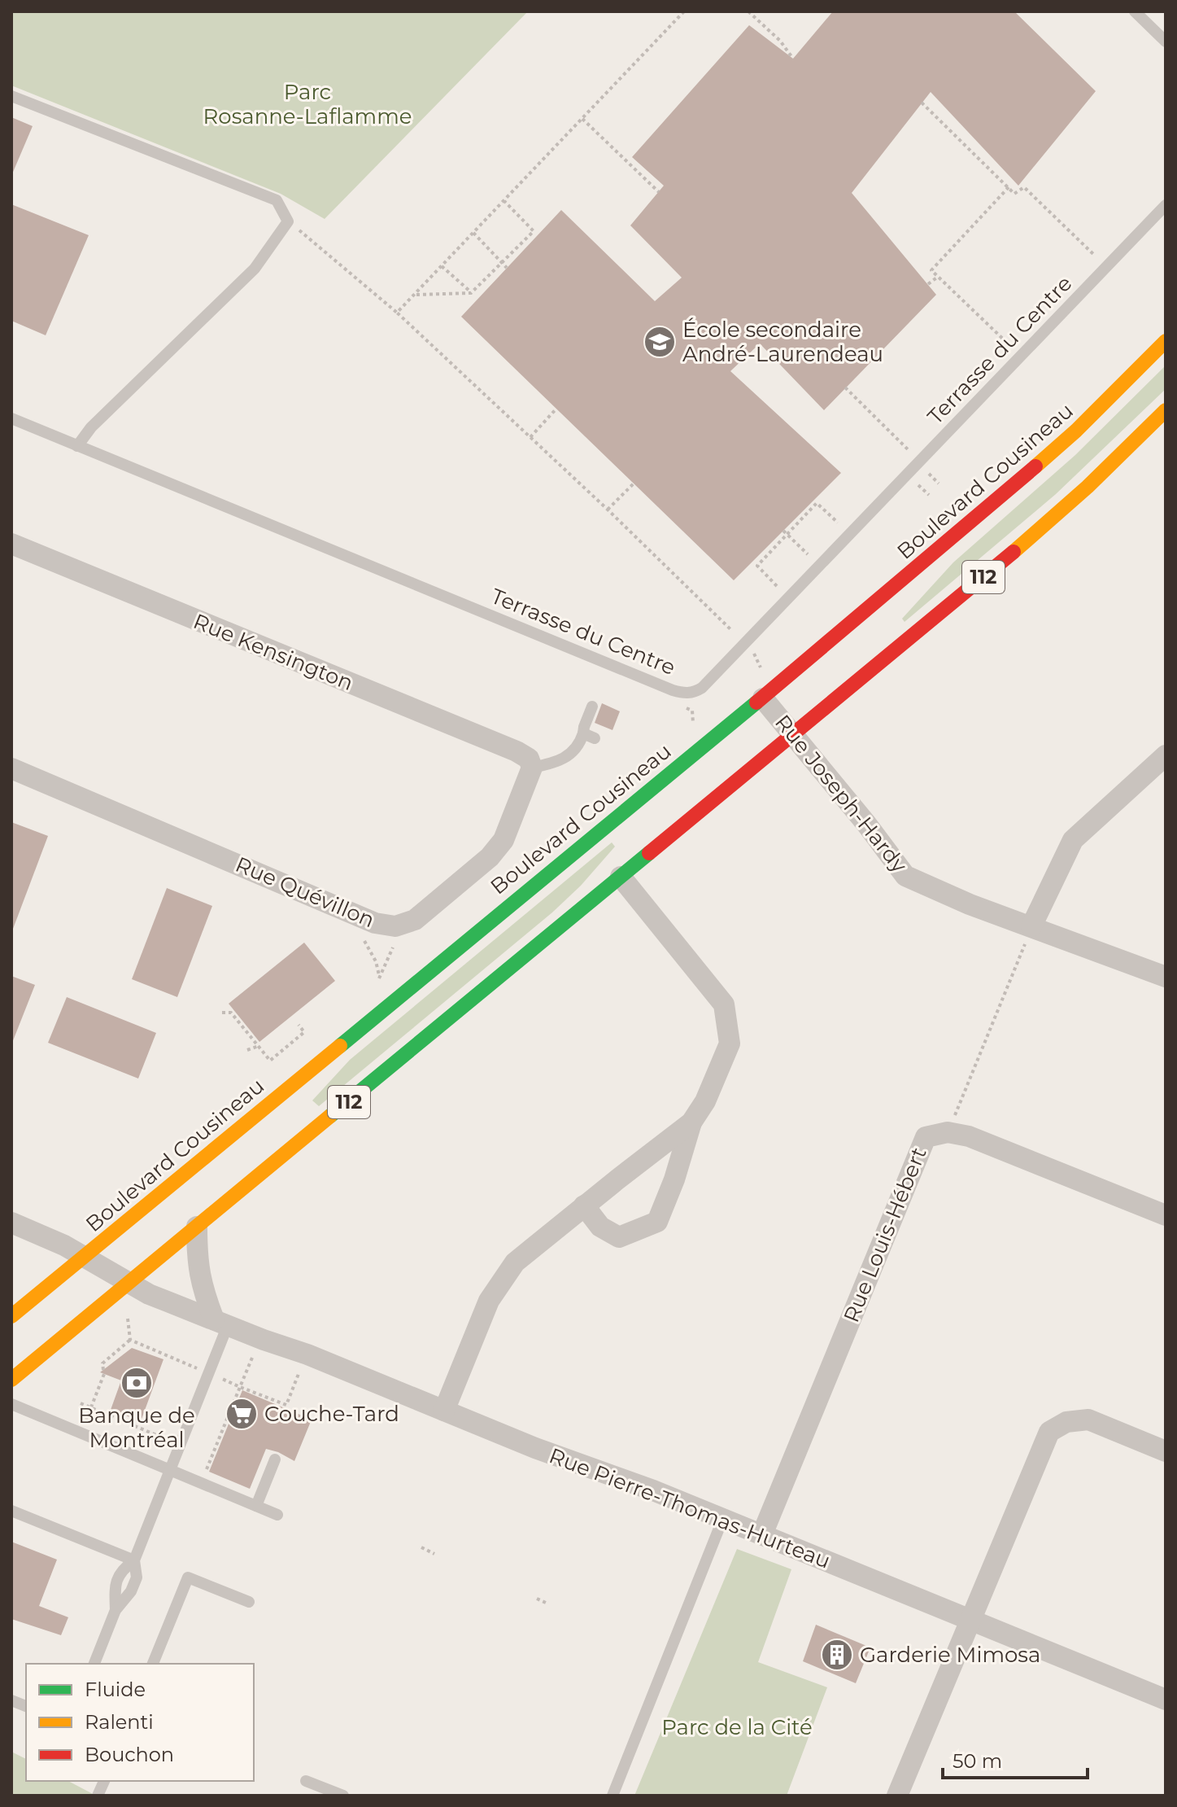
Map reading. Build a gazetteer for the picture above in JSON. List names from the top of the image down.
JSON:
{
  "streets": {
    "main road": ["Boulevard Cousineau", "112"],
    "street": [
      "Rue Kensington",
      "Rue Joseph-Hardy",
      "Rue Quévillon",
      "Rue Louis-Hébert",
      "Rue Pierre-Thomas-Hurteau"
    ],
    "lane": ["Terrasse du Centre"]
  },
  "crossings": [
    ["Boulevard Cousineau", "Rue Joseph-Hardy"],
    ["Boulevard Cousineau", "Rue Pierre-Thomas-Hurteau"],
    ["112", "Rue Joseph-Hardy"],
    ["112", "Rue Pierre-Thomas-Hurteau"],
    ["Rue Kensington", "Rue Quévillon"],
    ["Rue Louis-Hébert", "Rue Pierre-Thomas-Hurteau"]
  ],
  "parks": ["Parc Rosanne-Laflamme", "Parc de la Cité"],
  "places": {
    "school or university": ["École secondaire André-Laurendeau"],
    "bank": ["Banque de Montréal"],
    "supermarket": ["Couche-Tard"],
    "building": ["Garderie Mimosa"]
  },
  "legend": ["Fluide", "Ralenti", "Bouchon"],
  "scale_bar": "50 m"
}
